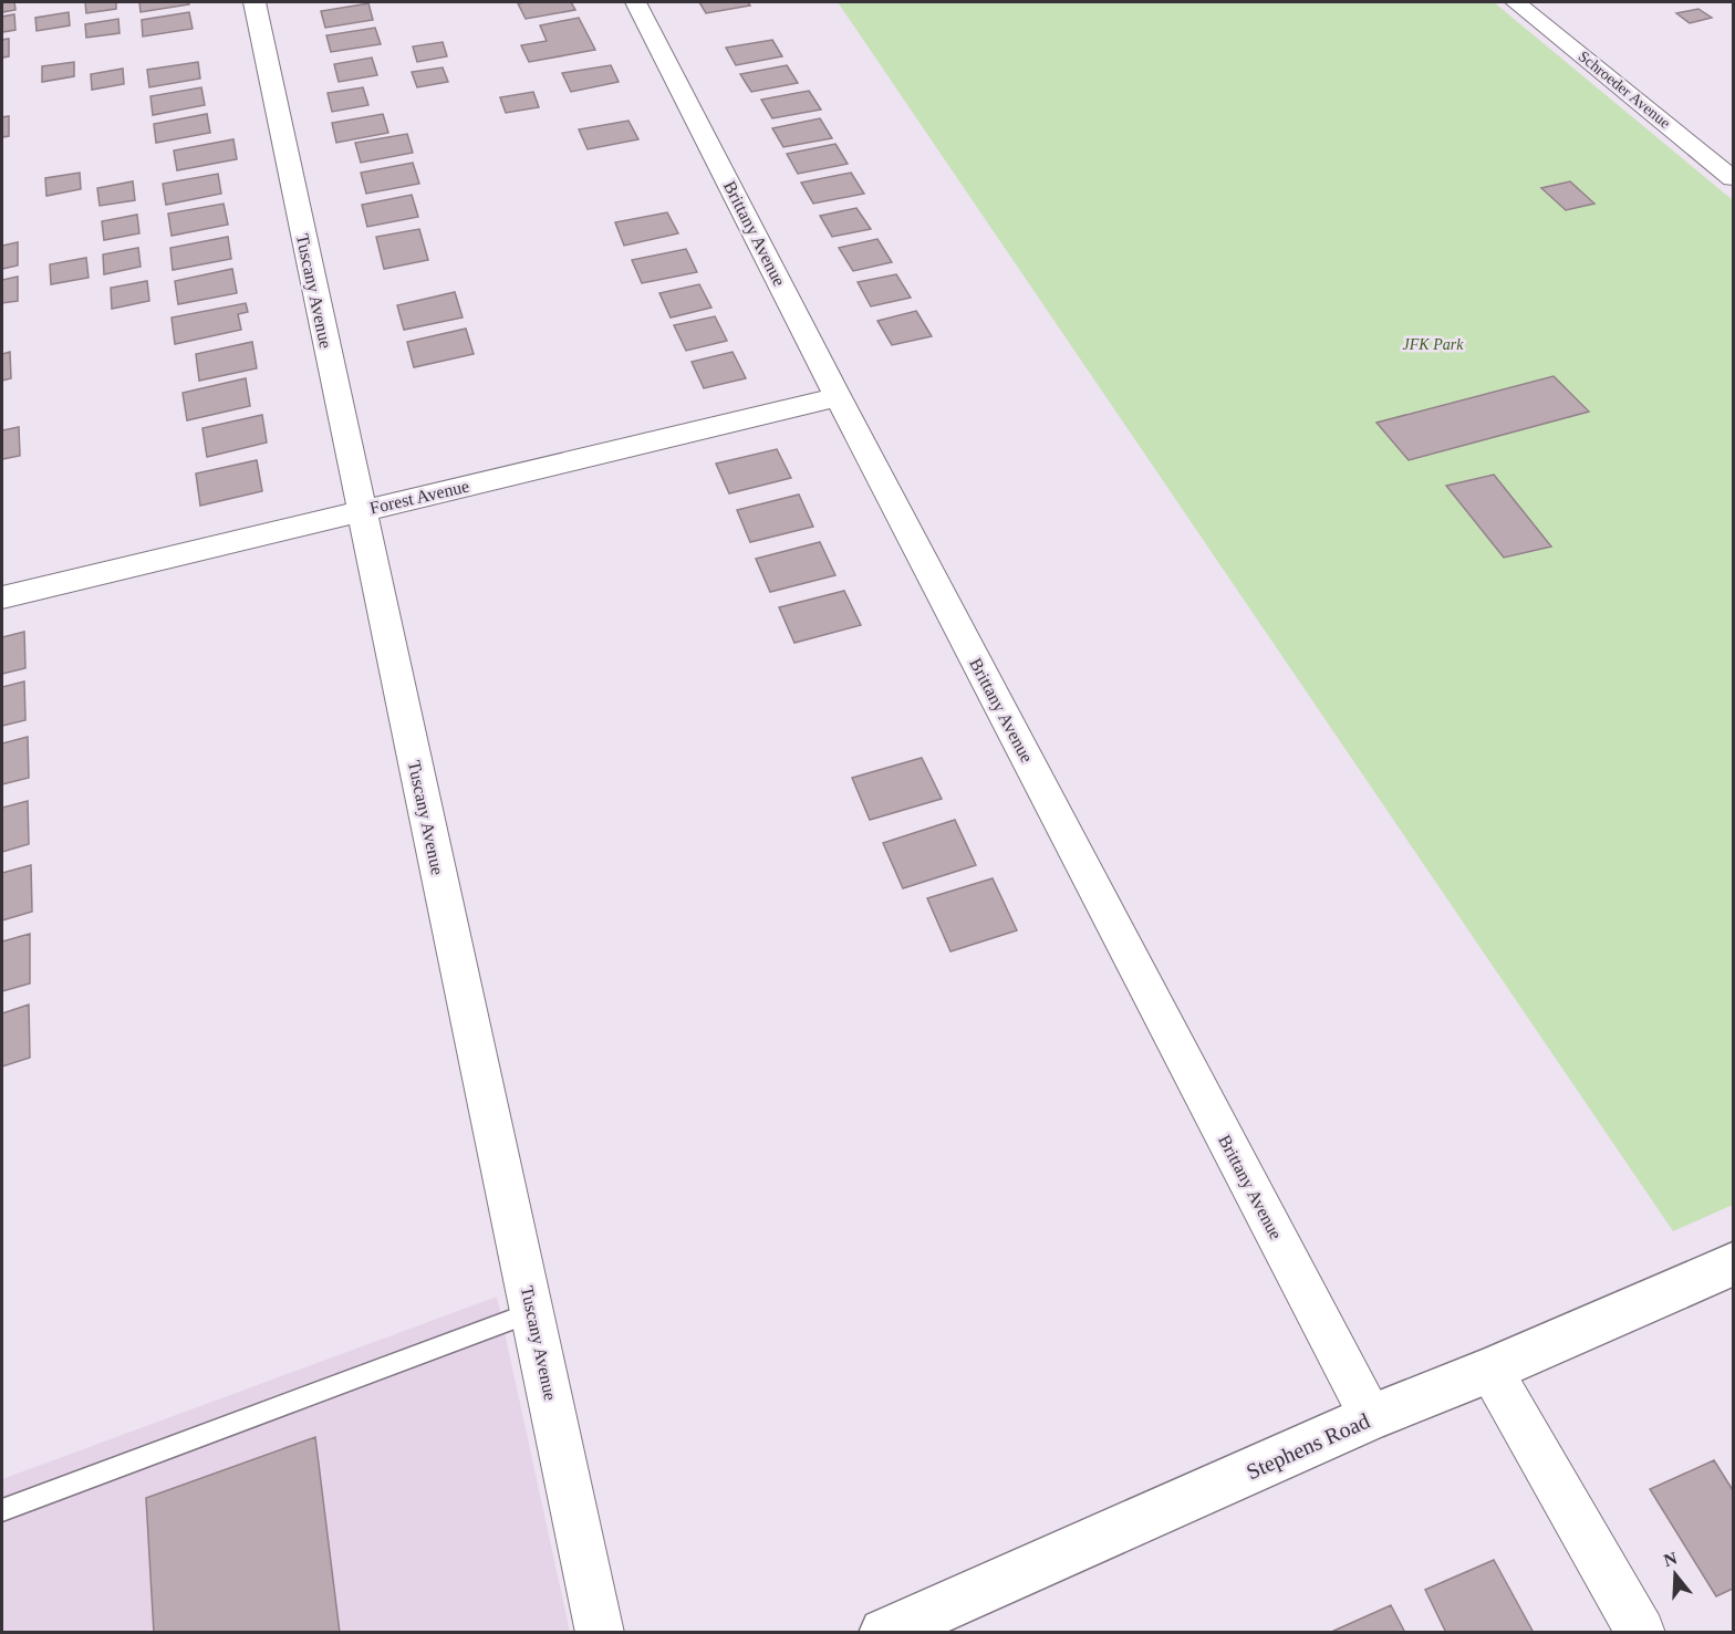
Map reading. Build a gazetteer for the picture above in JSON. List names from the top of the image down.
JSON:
{
  "streets": {
    "street": [
      "Schroeder Avenue",
      "Brittany Avenue",
      "Tuscany Avenue",
      "Forest Avenue",
      "Stephens Road"
    ]
  },
  "crossings": [
    ["Brittany Avenue", "Forest Avenue"],
    ["Brittany Avenue", "Stephens Road"],
    ["Tuscany Avenue", "Forest Avenue"]
  ],
  "parks": ["JFK Park"],
  "north": "top"
}
